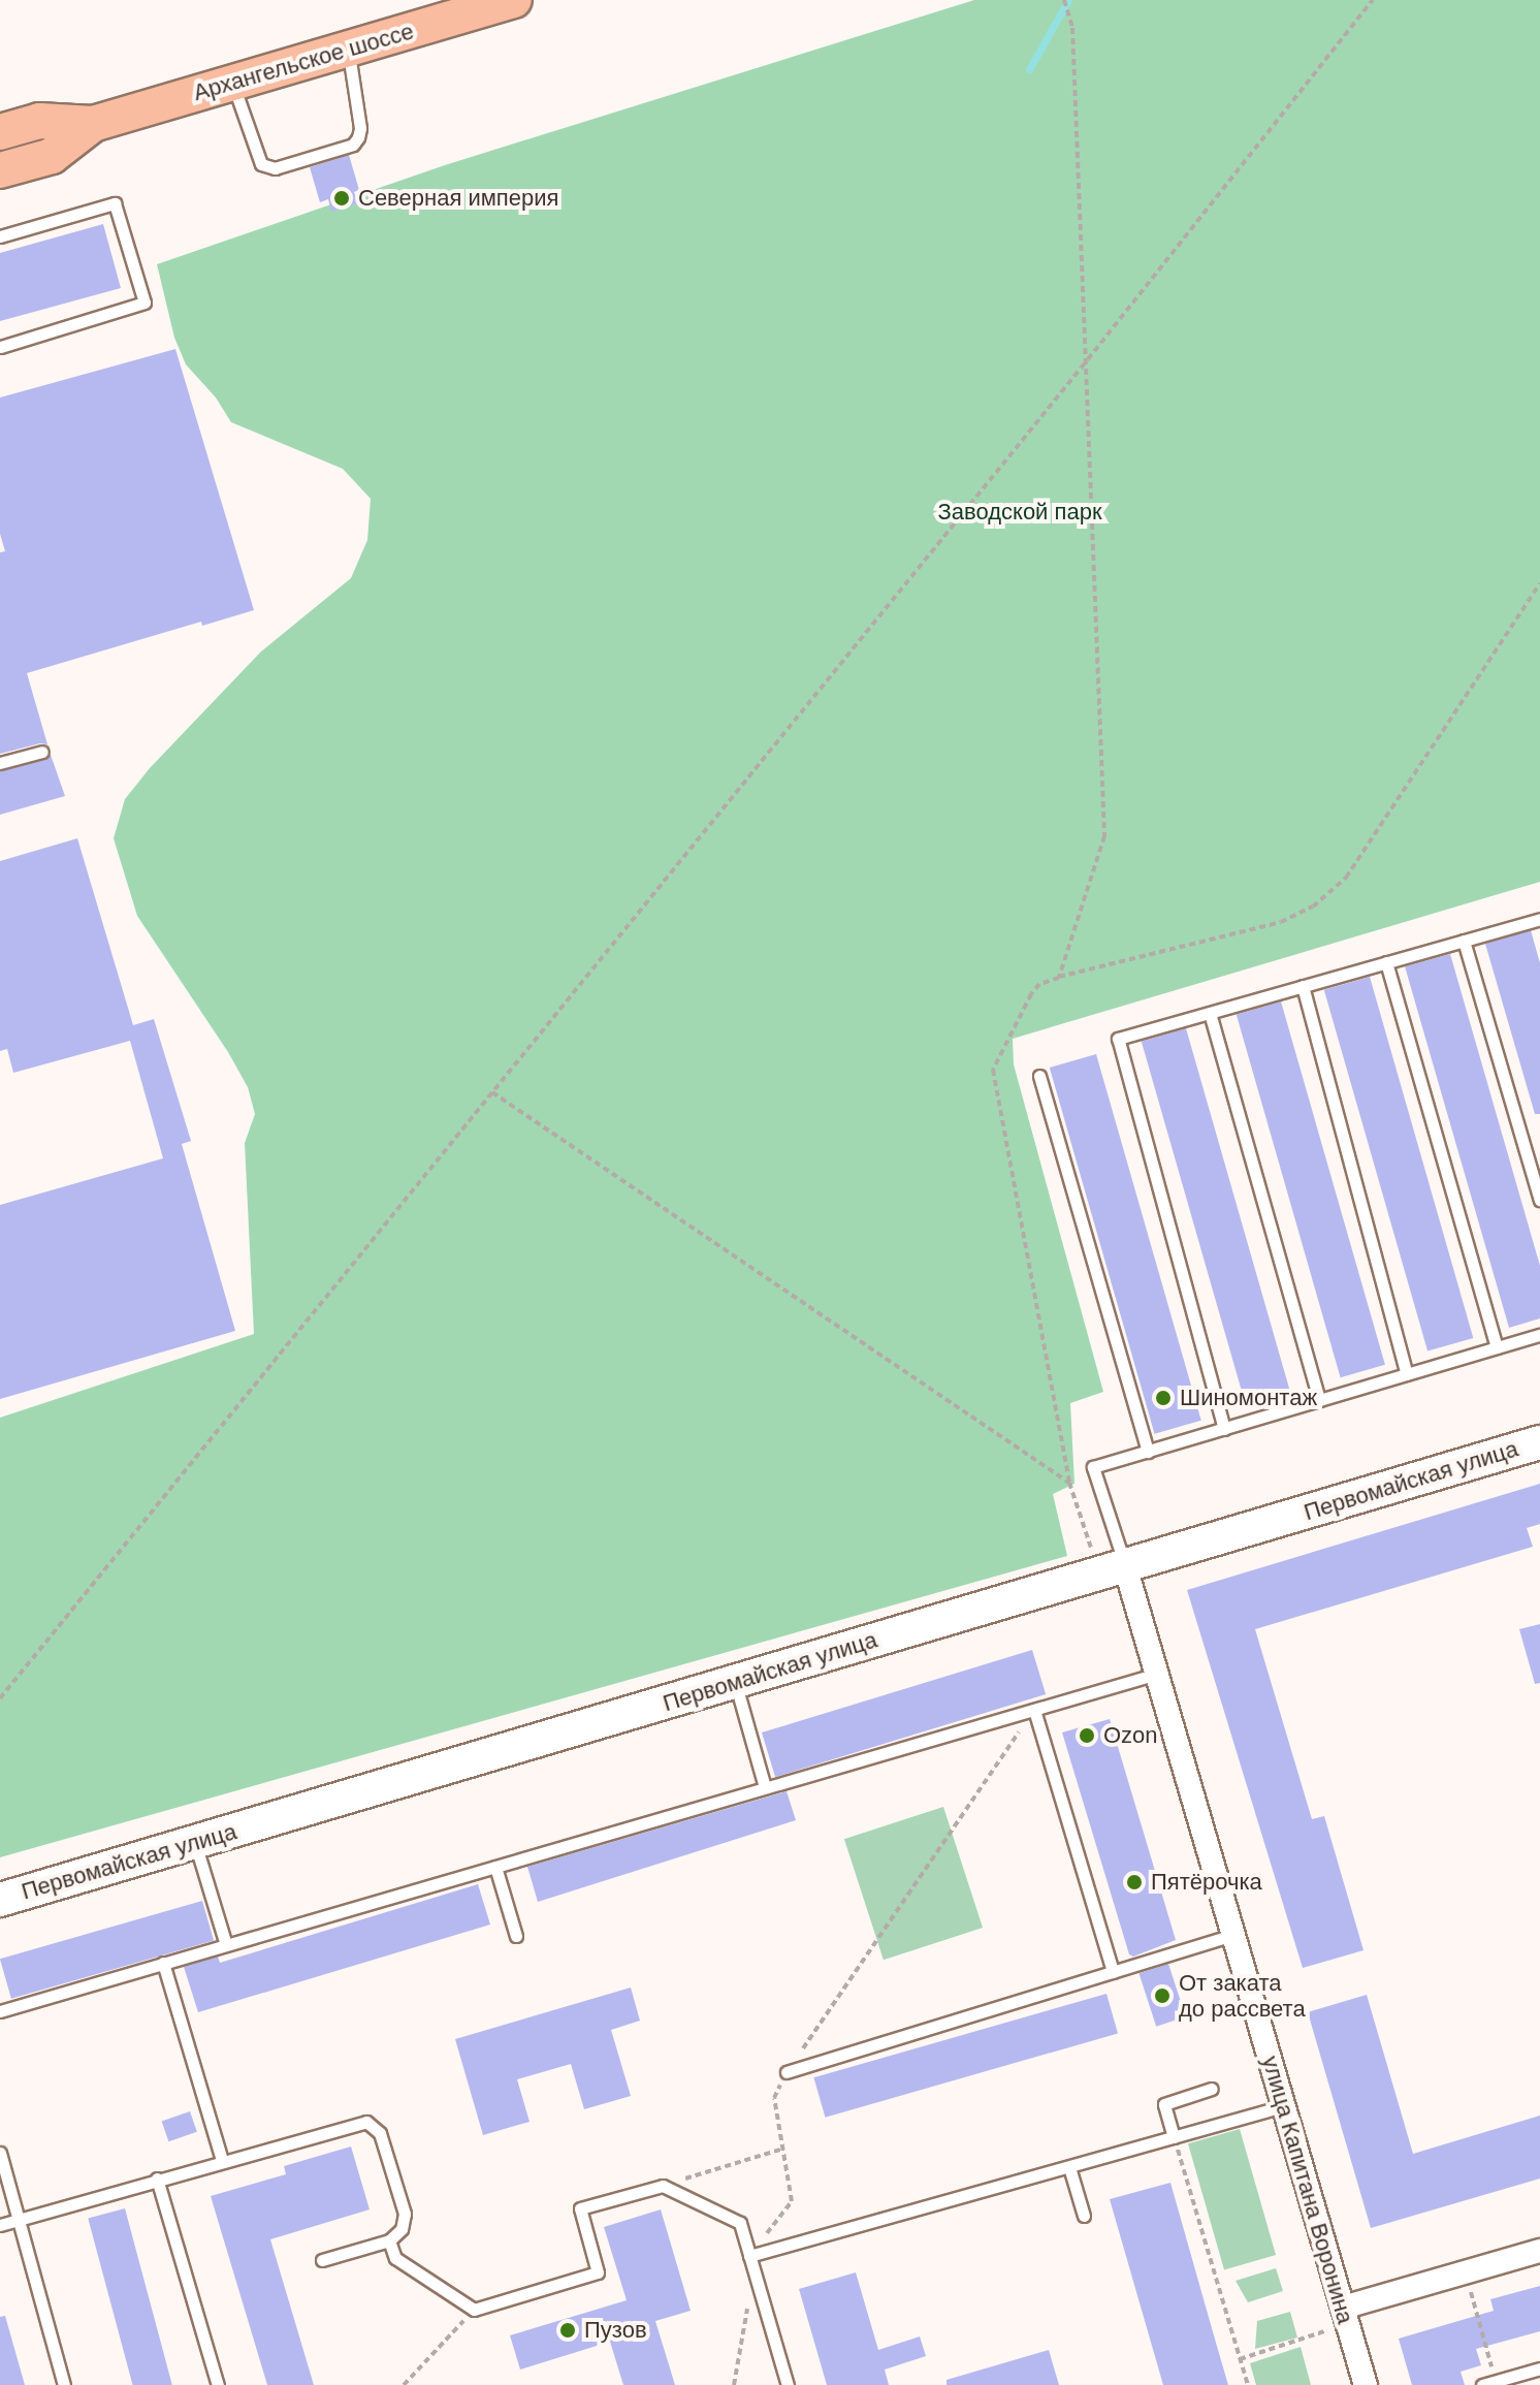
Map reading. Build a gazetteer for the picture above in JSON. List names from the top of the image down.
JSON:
{
  "streets": {
    "main road": ["Архангельское шоссе"],
    "street": ["Первомайская улица", "улица Капитана Воронина"]
  },
  "crossings": [
    ["Первомайская улица", "улица Капитана Воронина"]
  ],
  "parks": ["Заводской парк"],
  "places": [
    "Северная империя",
    "Шиномонтаж",
    "Ozon",
    "Пятёрочка",
    "От заката до рассвета",
    "Пузов"
  ]
}
